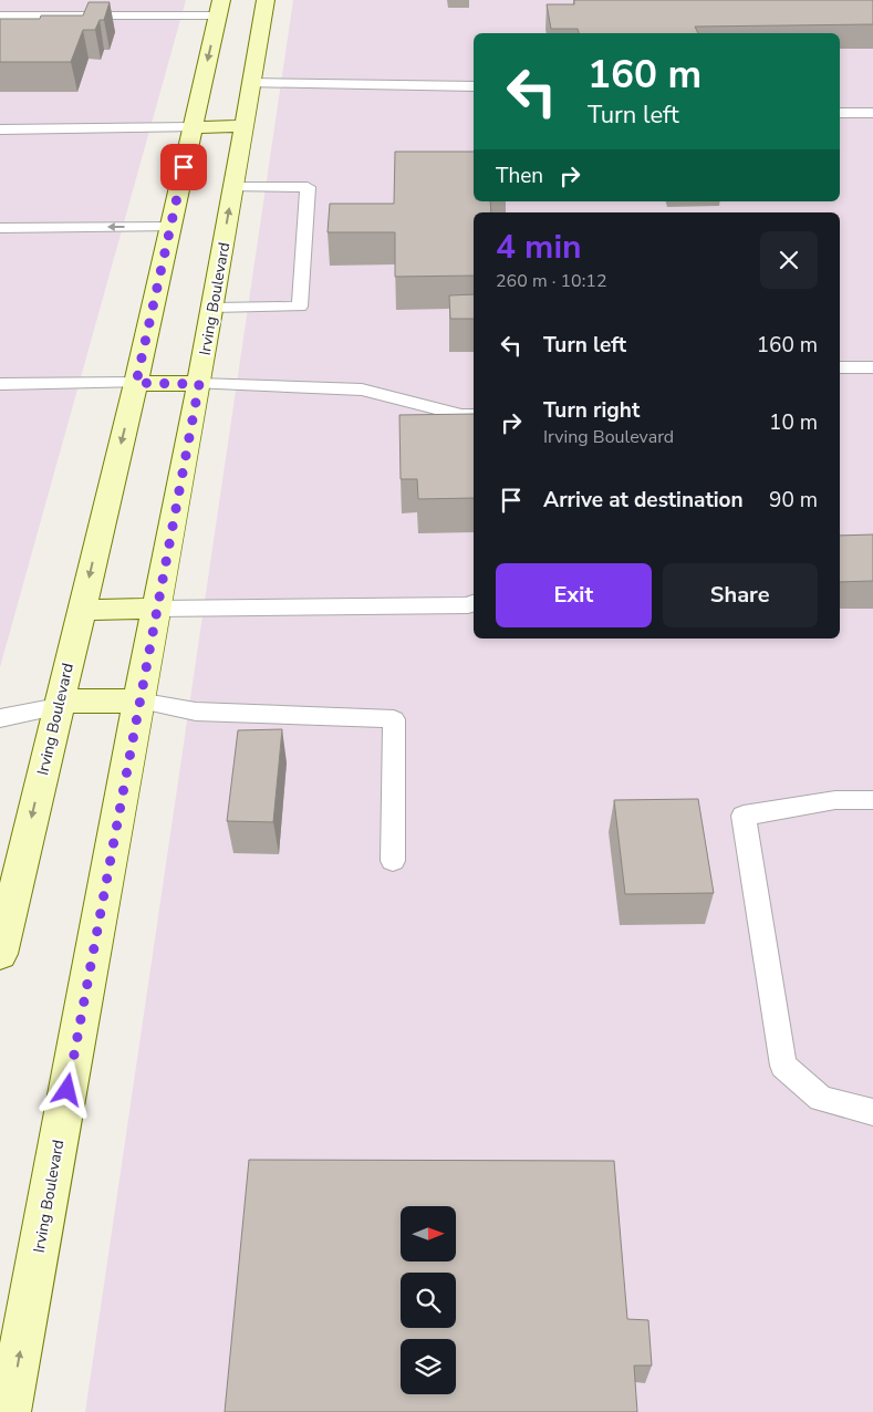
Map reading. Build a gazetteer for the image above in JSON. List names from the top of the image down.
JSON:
{
  "streets": {
    "main road": ["Irving Boulevard"]
  },
  "north": "right",
  "page": {
    "turn": ["160 m", "Turn left"],
    "then": "Then",
    "heading": ["4 min", "260 m · 10:12"],
    "list": [
      {
        "name": "Turn left",
        "value": "160 m"
      },
      {
        "name": "Turn right",
        "note": "Irving Boulevard",
        "value": "10 m"
      },
      {
        "name": "Arrive at destination",
        "value": "90 m"
      }
    ],
    "buttons": ["Exit", "Share"]
  }
}
